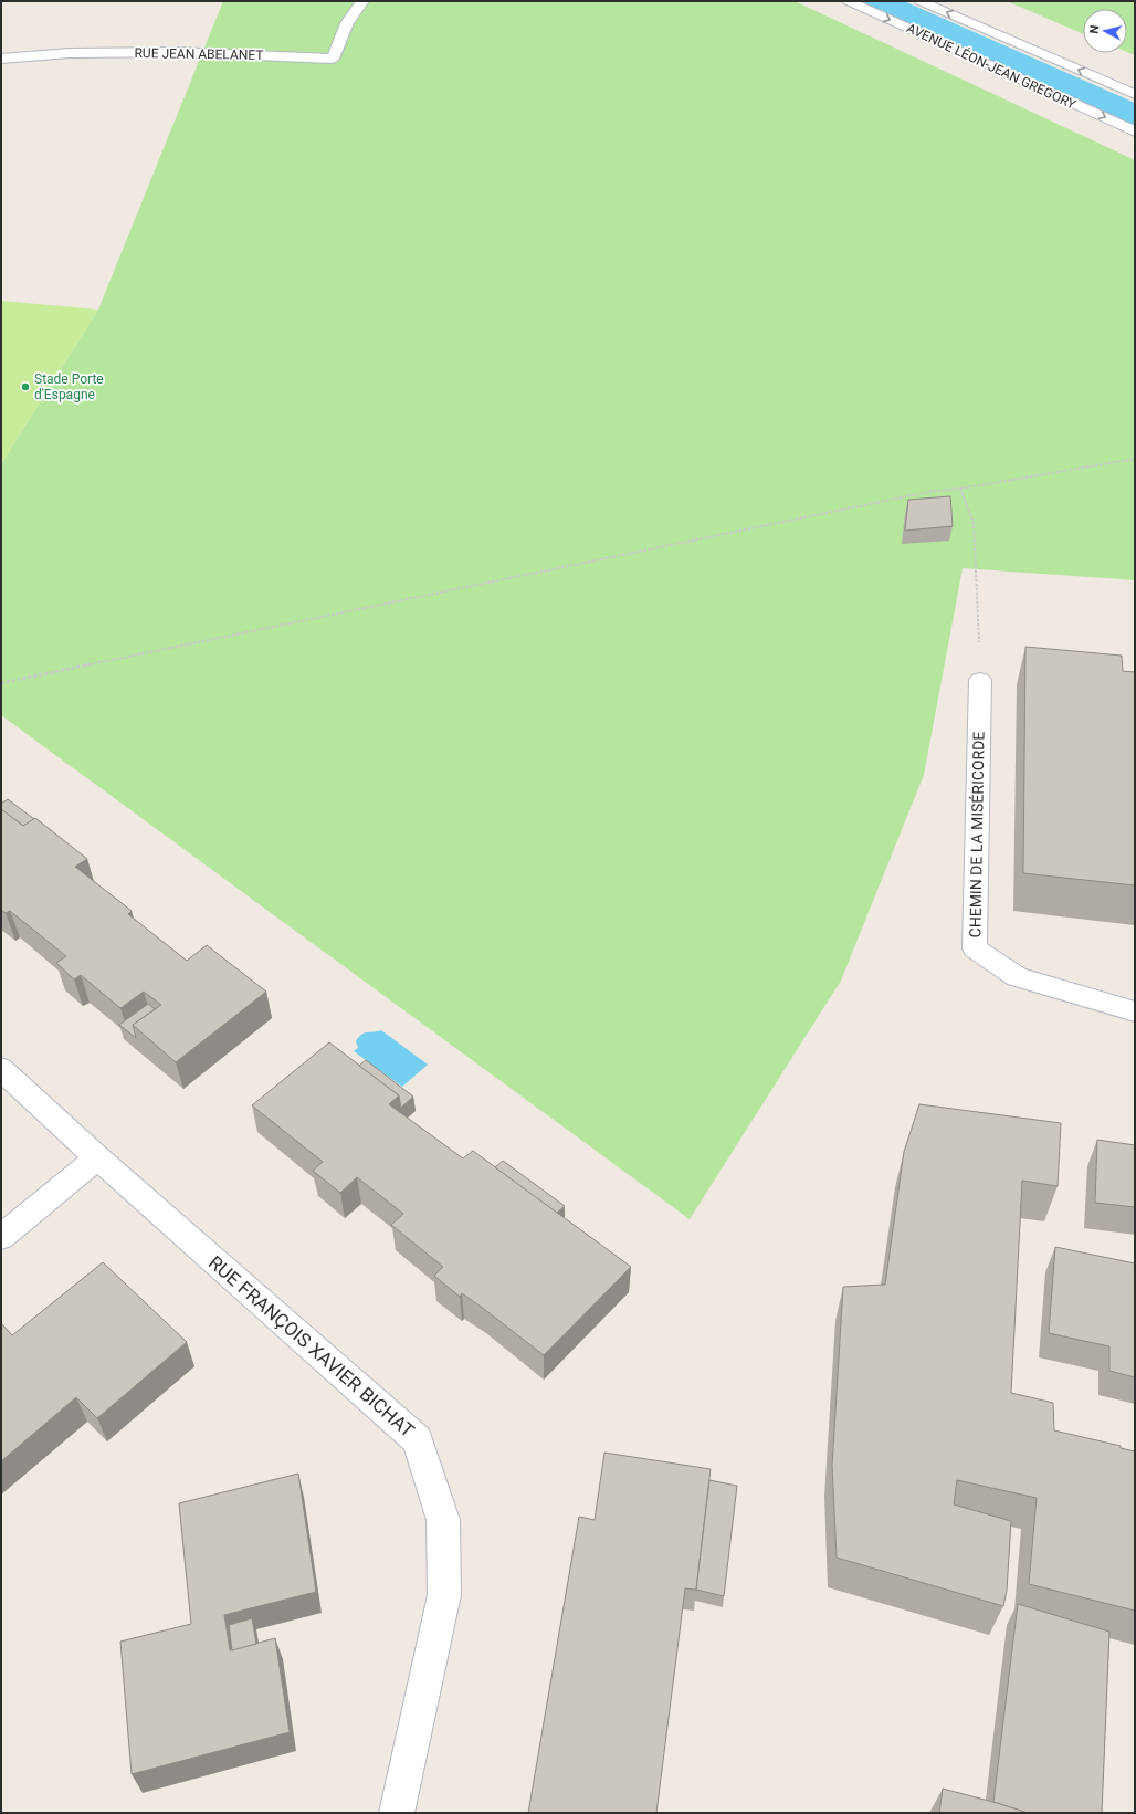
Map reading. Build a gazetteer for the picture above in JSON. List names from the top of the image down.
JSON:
{
  "streets": {
    "street": [
      "RUE JEAN ABELANET",
      "AVENUE LÉON-JEAN GREGORY",
      "CHEMIN DE LA MISÉRICORDE",
      "RUE FRANÇOIS XAVIER BICHAT"
    ]
  },
  "places": ["Stade Porte d'Espagne"],
  "north": "left"
}
